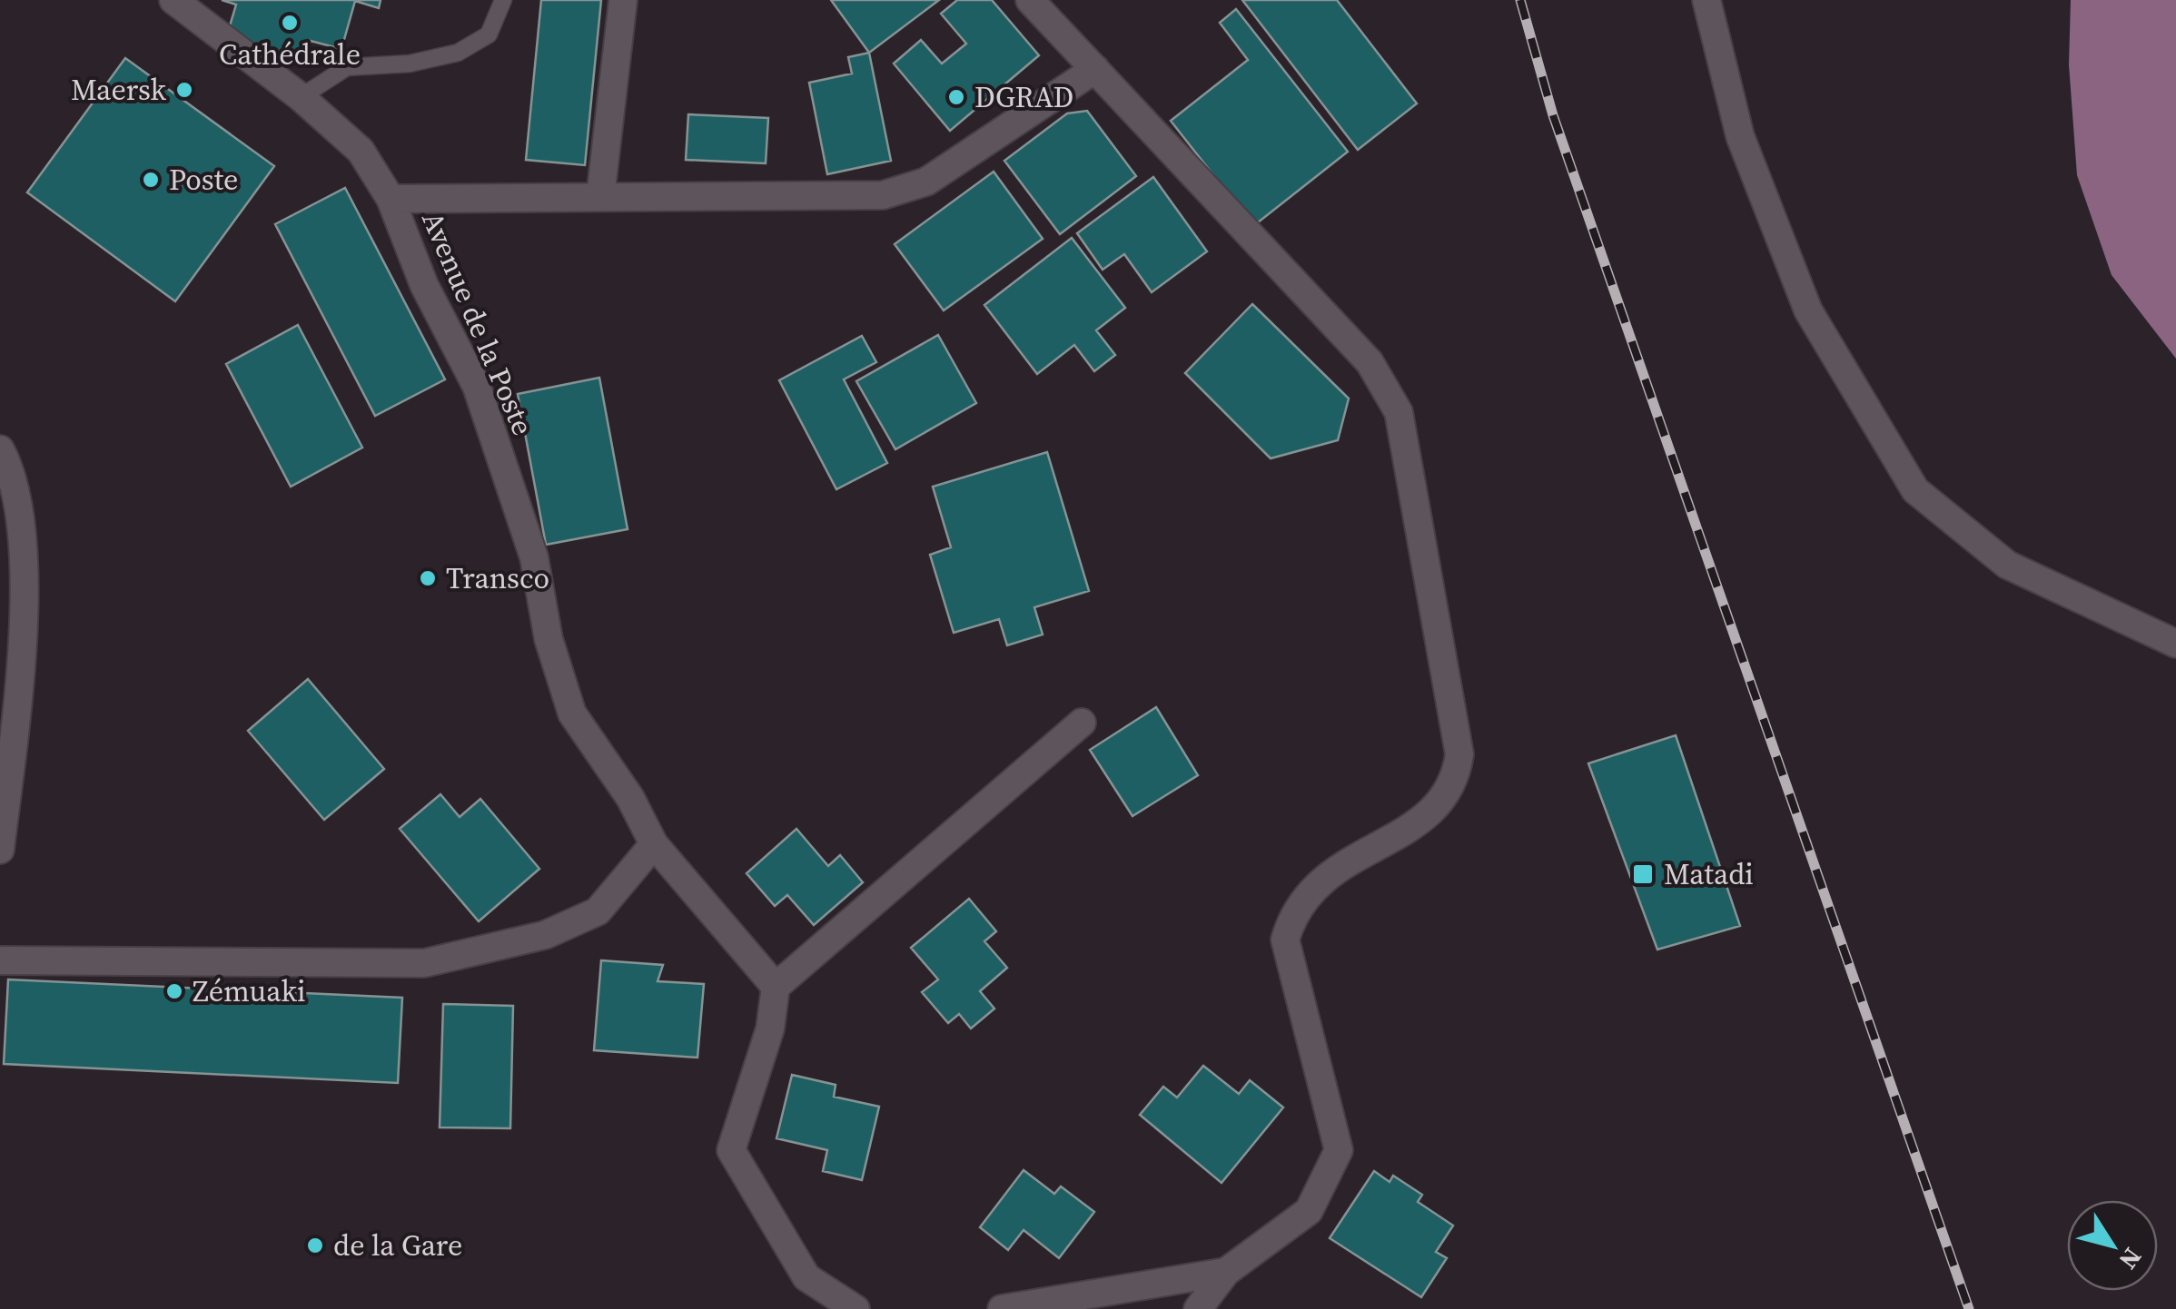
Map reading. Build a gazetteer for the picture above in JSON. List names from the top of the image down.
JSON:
{
  "streets": {
    "street": ["Avenue de la Poste"]
  },
  "places": {
    "other": [
      "Cathédrale",
      "Maersk",
      "DGRAD",
      "Poste",
      "Transco",
      "Zémuaki",
      "de la Gare"
    ],
    "transit": ["Matadi"]
  },
  "north": "bottom right"
}
